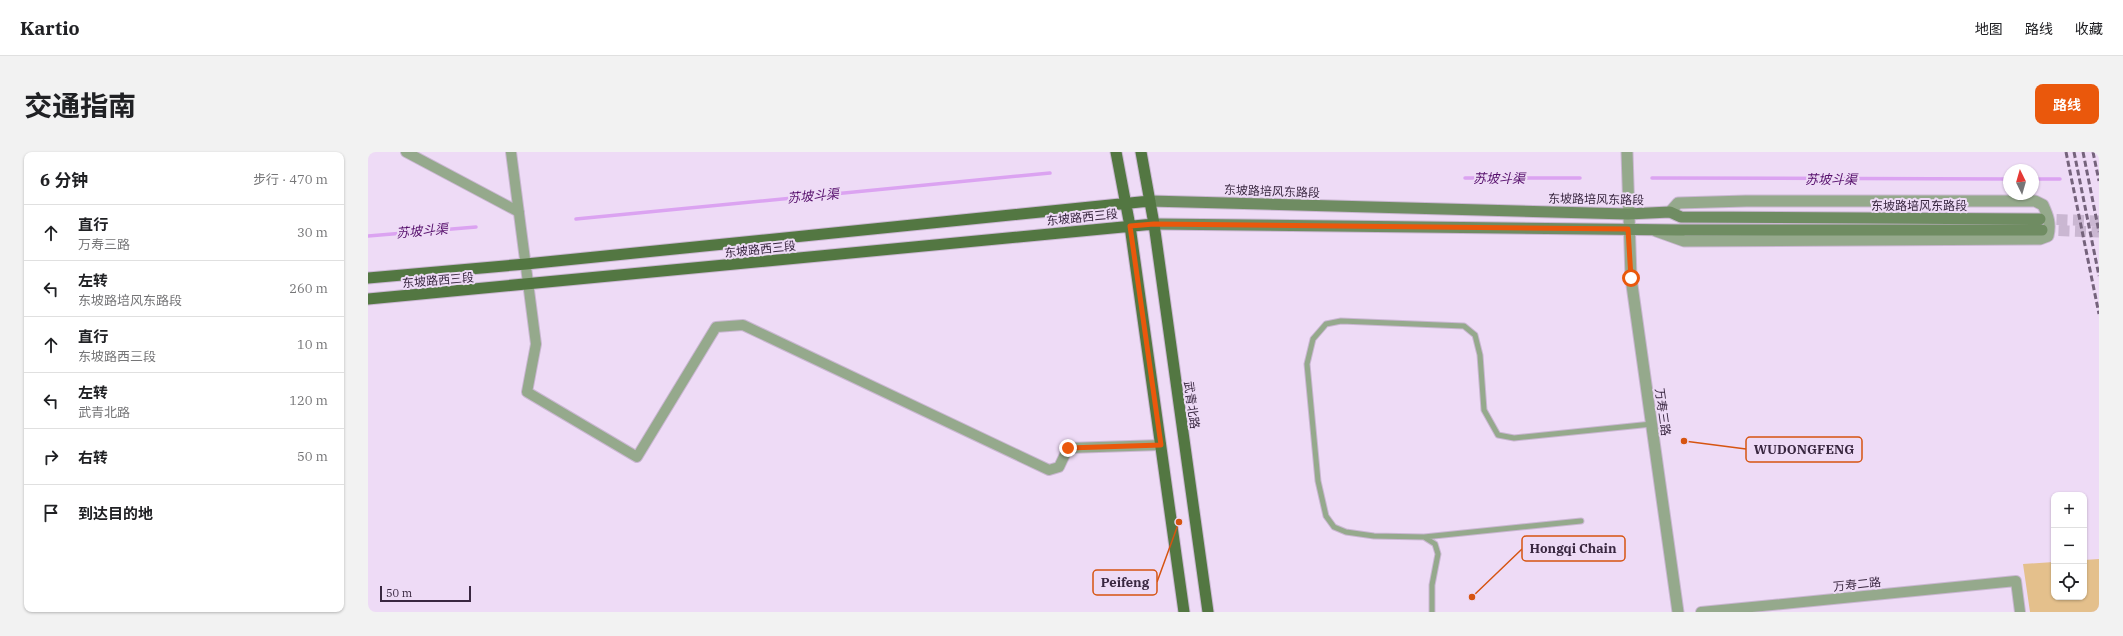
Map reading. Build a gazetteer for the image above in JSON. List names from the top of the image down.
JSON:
{
  "streets": {
    "main road": ["东坡路培风东路段", "东坡路西三段", "武青北路"],
    "street": ["万寿三路", "万寿二路"]
  },
  "crossings": [
    ["东坡路培风东路段", "东坡路西三段"],
    ["东坡路培风东路段", "武青北路"],
    ["东坡路培风东路段", "万寿三路"],
    ["东坡路西三段", "武青北路"]
  ],
  "water": ["苏坡斗渠"],
  "places": ["WUDONGFENG", "Peifeng", "Hongqi Chain"],
  "scale_bar": "50 m",
  "north": "top",
  "page": {
    "header": "Kartio",
    "nav": ["地图", "路线", "收藏"],
    "title": "交通指南",
    "buttons": "路线",
    "heading": ["6 分钟", "步行 · 470 m"],
    "list": [
      ["直行", "万寿三路", "30 m"],
      ["左转", "东坡路培风东路段", "260 m"],
      ["直行", "东坡路西三段", "10 m"],
      ["左转", "武青北路", "120 m"],
      ["右转", "50 m"],
      "到达目的地"
    ],
    "map_buttons": ["+", "−"],
    "scale": "50 m"
  }
}
